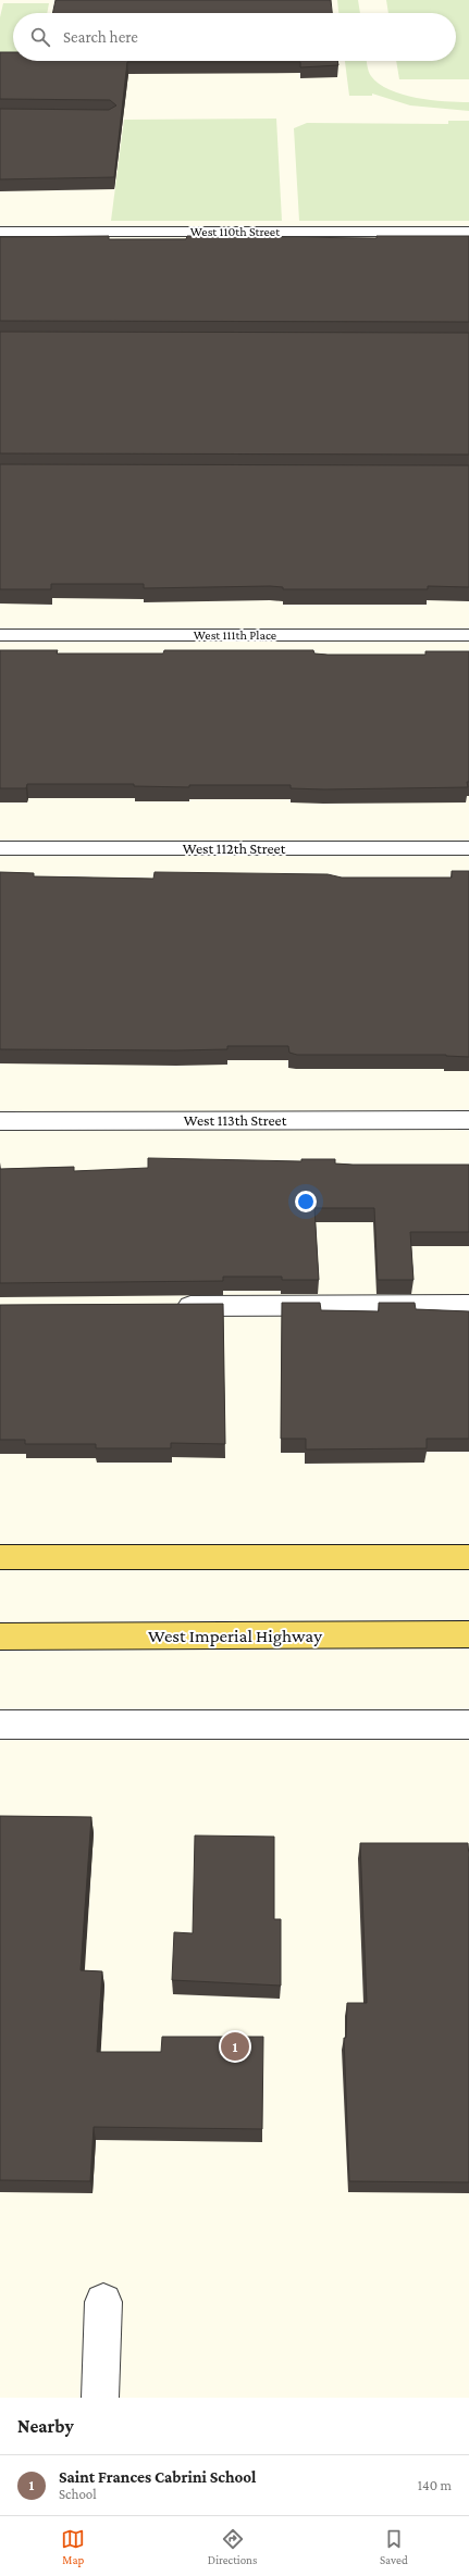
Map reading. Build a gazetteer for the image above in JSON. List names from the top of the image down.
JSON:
{
  "streets": {
    "main road": ["West Imperial Highway"],
    "street": [
      "West 110th Street",
      "West 111th Place",
      "West 112th Street",
      "West 113th Street"
    ]
  },
  "page": {
    "search": "Search here",
    "pins": "1",
    "heading": "Nearby",
    "list": [
      {
        "mark": "1",
        "name": "Saint Frances Cabrini School",
        "note": "School",
        "value": "140 m"
      }
    ],
    "nav": ["Map", "Directions", "Saved"]
  }
}
